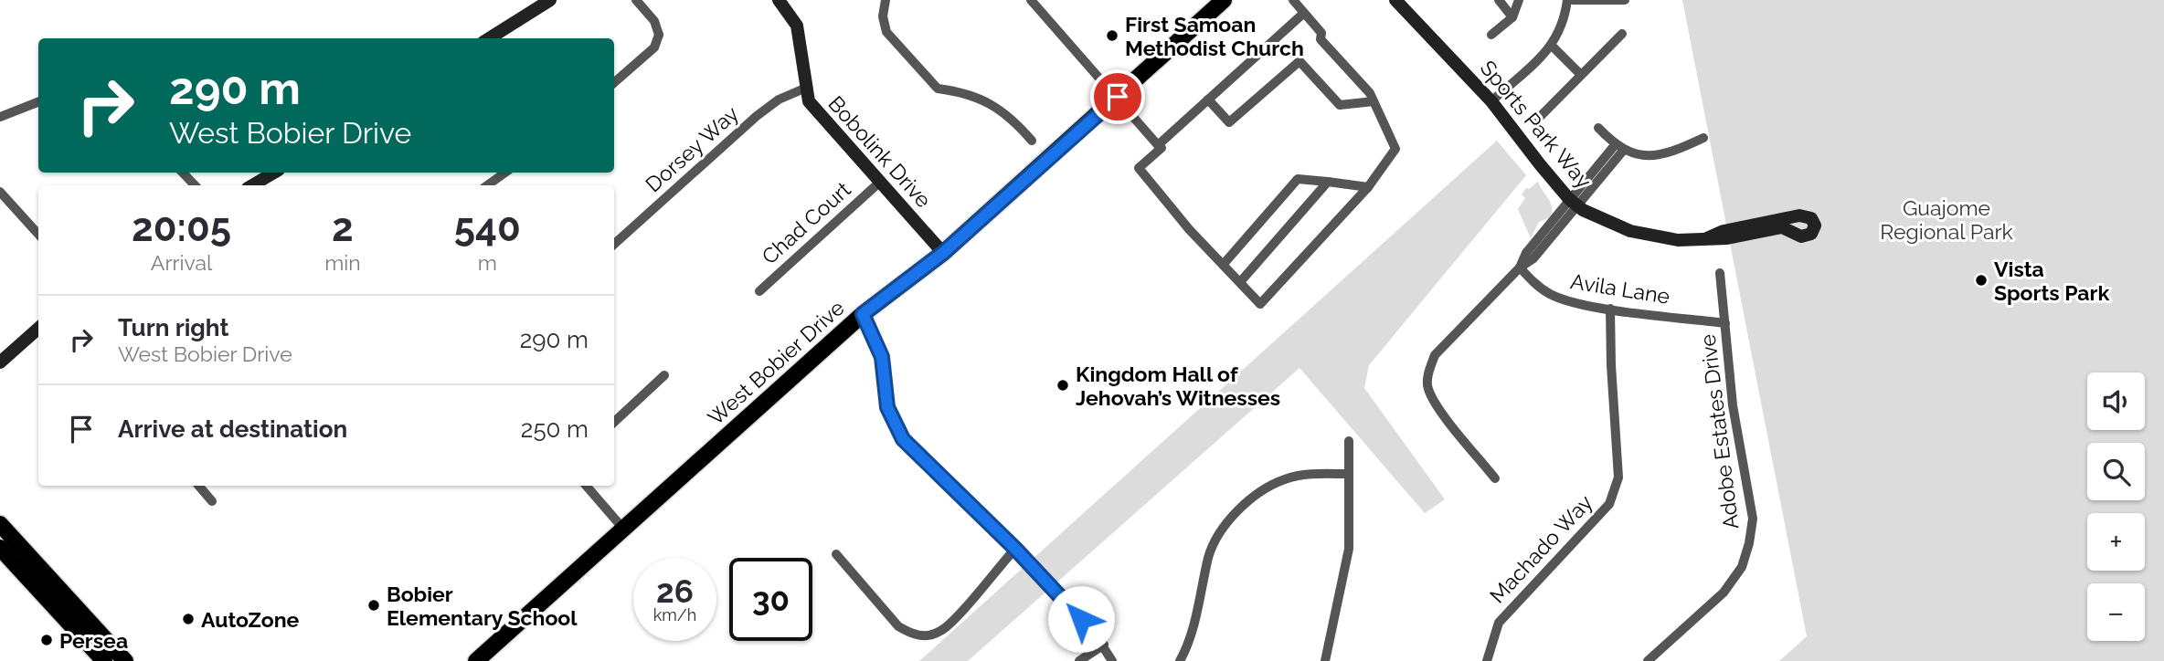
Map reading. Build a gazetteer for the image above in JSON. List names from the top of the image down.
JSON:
{
  "streets": {
    "main road": ["West Bobier Drive"],
    "street": [
      "Sports Park Way",
      "Dorsey Way",
      "Bobolink Drive",
      "Chad Court",
      "Avila Lane",
      "Adobe Estates Drive",
      "Machado Way"
    ]
  },
  "crossings": [
    ["Dorsey Way", "Bobolink Drive"],
    ["Bobolink Drive", "Chad Court"],
    ["Bobolink Drive", "West Bobier Drive"],
    ["Avila Lane", "Adobe Estates Drive"],
    ["Avila Lane", "Machado Way"]
  ],
  "parks": ["Guajome Regional Park"],
  "places": [
    "First Samoan Methodist Church",
    "Vista Sports Park",
    "Kingdom Hall of Jehovah’s Witnesses",
    "Bobier Elementary School",
    "AutoZone",
    "Persea"
  ],
  "page": {
    "turn": ["290 m", "West Bobier Drive"],
    "eta": [
      "20:05",
      "Arrival",
      "2",
      "min",
      "540",
      "m"
    ],
    "list": [
      {
        "name": "Turn right",
        "note": "West Bobier Drive",
        "value": "290 m"
      },
      {
        "name": "Arrive at destination",
        "value": "250 m"
      }
    ],
    "map_buttons": ["+", "−"],
    "speed": "26 km/h",
    "limit": "30"
  }
}
